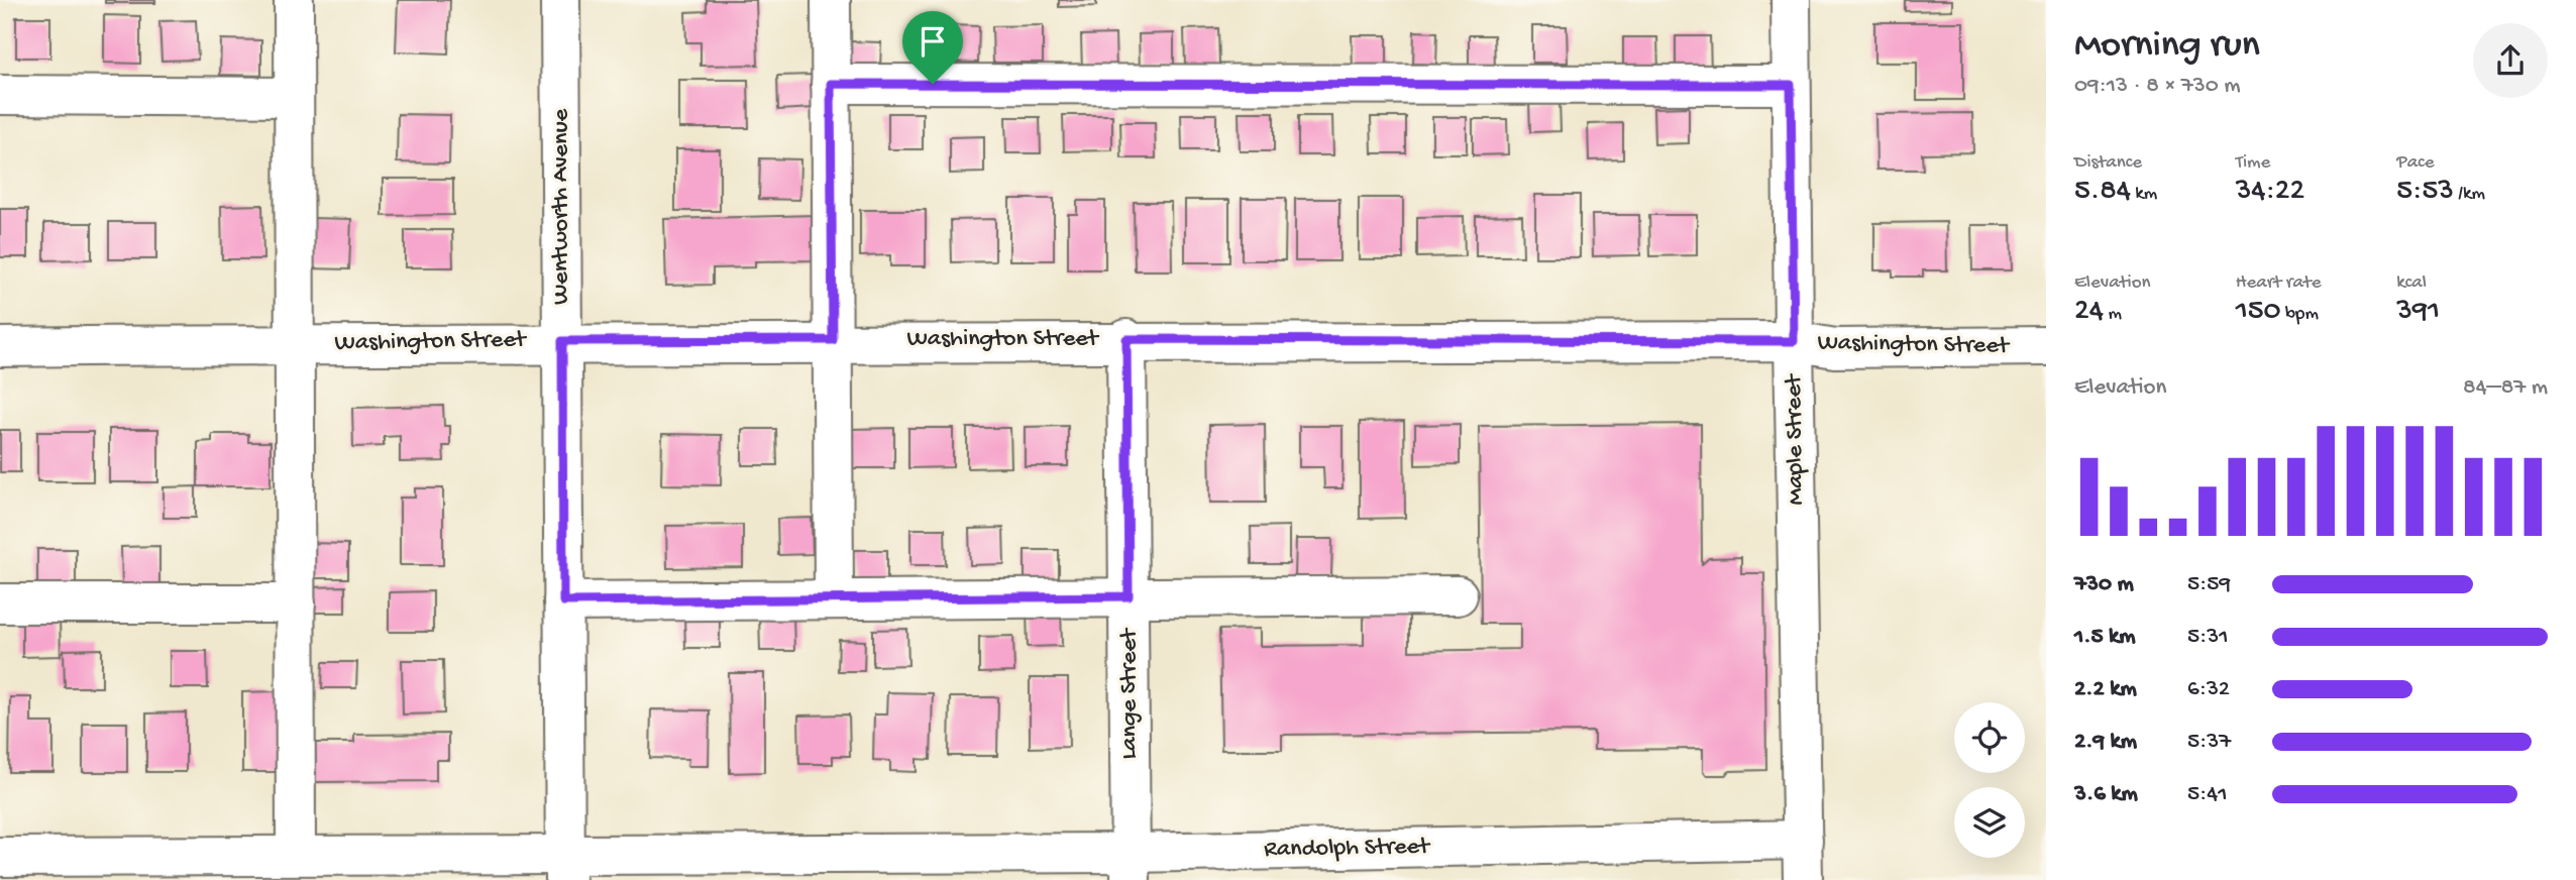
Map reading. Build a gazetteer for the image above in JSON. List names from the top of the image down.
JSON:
{
  "streets": {
    "street": [
      "Wentworth Avenue",
      "Washington Street",
      "Maple Street",
      "Lange Street",
      "Randolph Street"
    ]
  },
  "crossings": [
    ["Wentworth Avenue", "Washington Street"],
    ["Wentworth Avenue", "Randolph Street"],
    ["Washington Street", "Maple Street"],
    ["Washington Street", "Lange Street"],
    ["Maple Street", "Randolph Street"],
    ["Lange Street", "Randolph Street"]
  ],
  "page": {
    "heading": ["Morning run", "09:13 · 8 × 730 m"],
    "stats": [
      ["Distance", "5.84 km"],
      ["Time", "34:22"],
      ["Pace", "5:53 /km"],
      ["Elevation", "24 m"],
      ["Heart rate", "150 bpm"],
      ["kcal", "391"]
    ],
    "chart": ["Elevation", "84–87 m"],
    "list": [
      {
        "name": "730 m",
        "note": "5:59"
      },
      {
        "name": "1.5 km",
        "note": "5:31"
      },
      {
        "name": "2.2 km",
        "note": "6:32"
      },
      {
        "name": "2.9 km",
        "note": "5:37"
      },
      {
        "name": "3.6 km",
        "note": "5:41"
      }
    ]
  }
}
